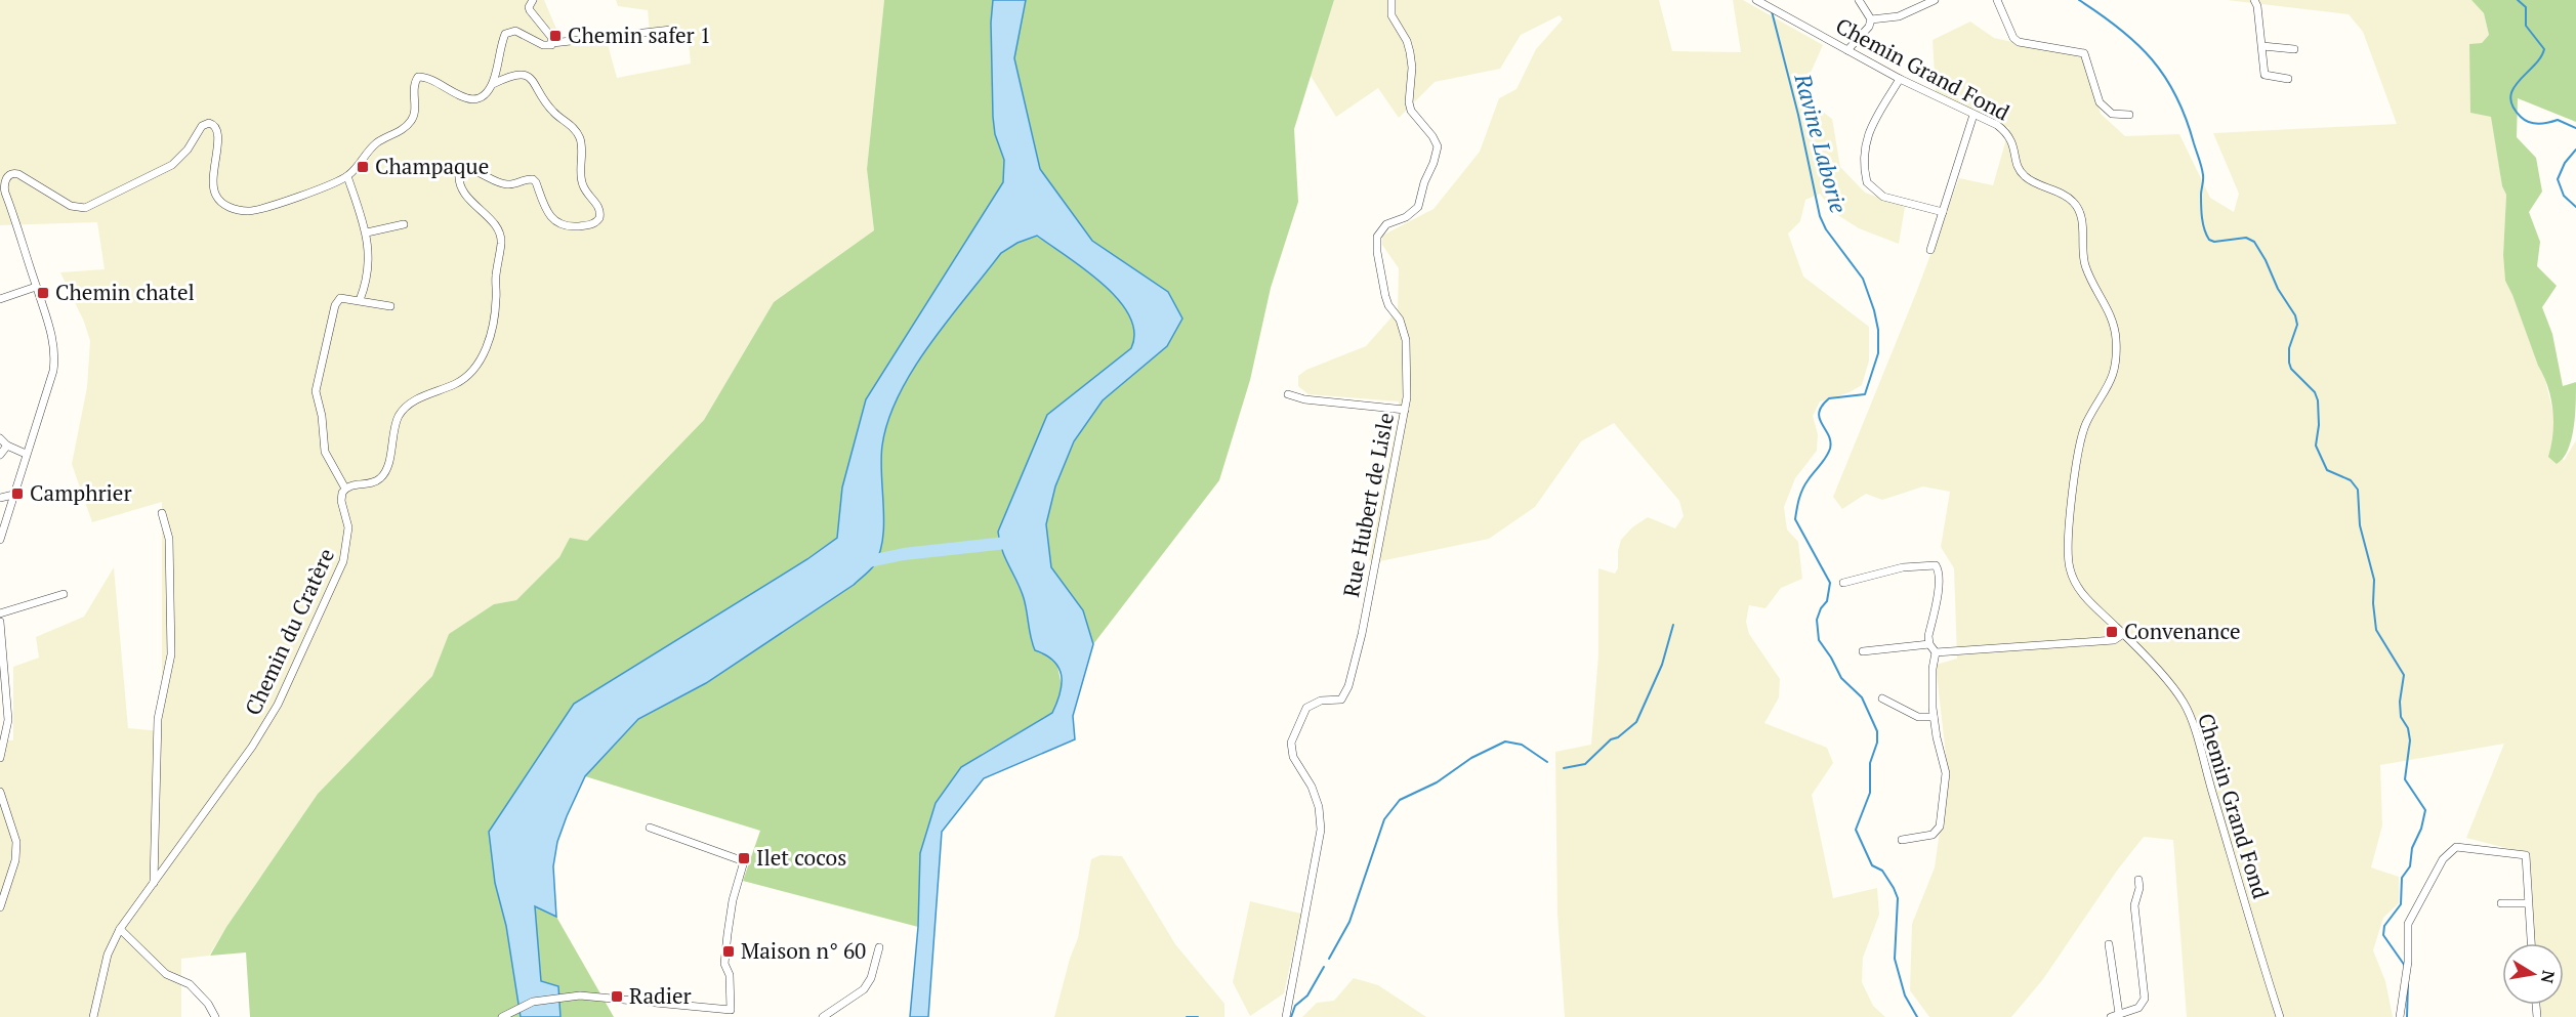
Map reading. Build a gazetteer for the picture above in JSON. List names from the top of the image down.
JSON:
{
  "streets": {
    "street": ["Chemin Grand Fond", "Rue Hubert de Lisle", "Chemin du Cratère"]
  },
  "water": ["Ravine Laborie"],
  "places": {
    "transit": [
      "Chemin safer 1",
      "Champaque",
      "Chemin chatel",
      "Camphrier",
      "Convenance",
      "Ilet cocos",
      "Maison n° 60",
      "Radier"
    ]
  },
  "north": "right"
}
